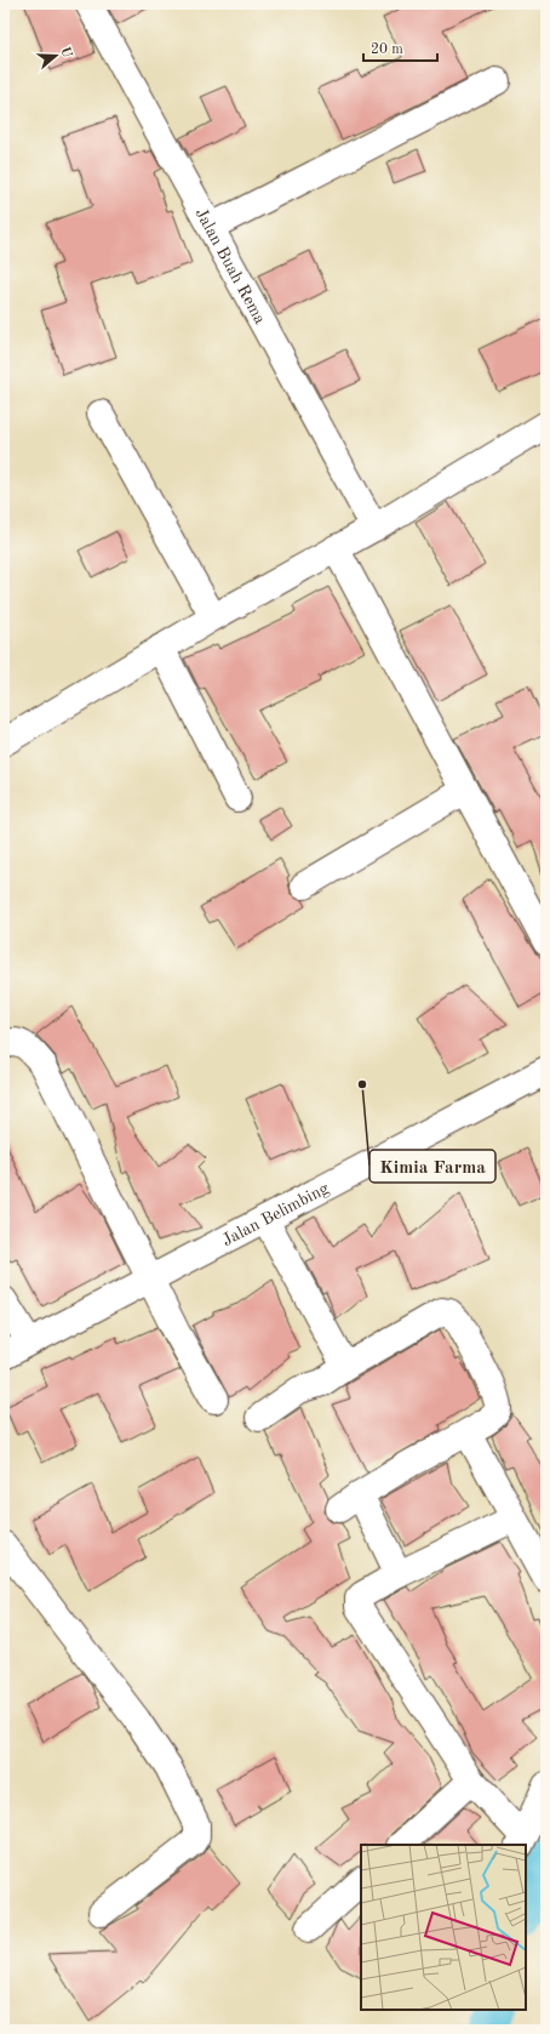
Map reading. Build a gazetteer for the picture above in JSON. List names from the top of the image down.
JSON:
{
  "streets": {
    "street": ["Jalan Buah Rema", "Jalan Belimbing"]
  },
  "places": ["Kimia Farma"],
  "scale_bar": "20 m",
  "north": "right"
}
